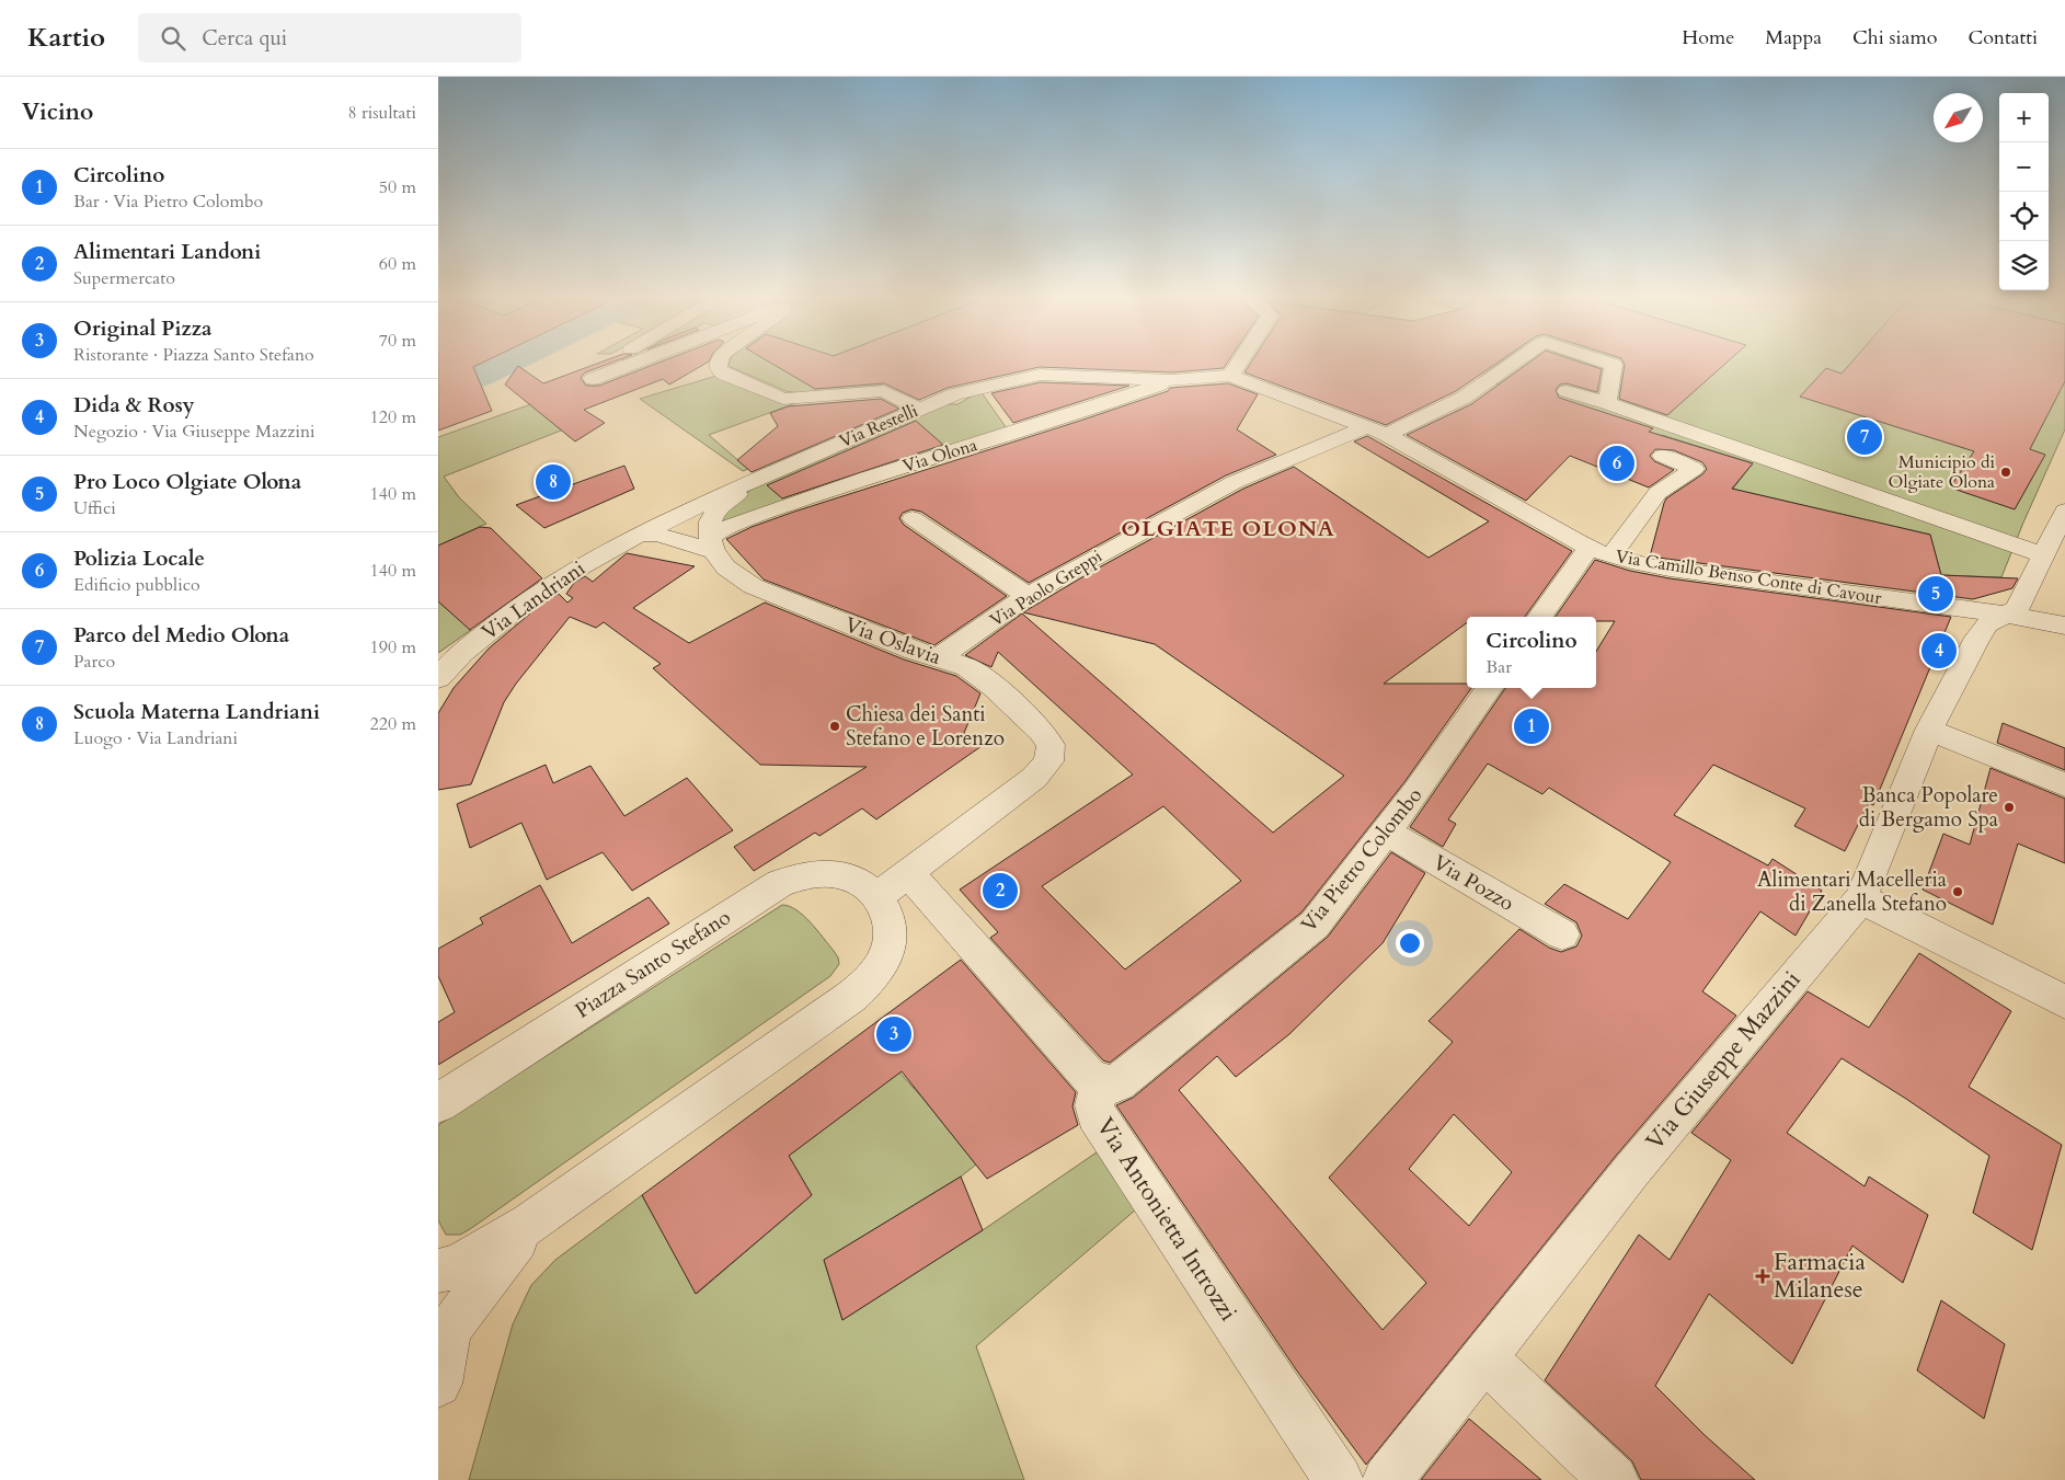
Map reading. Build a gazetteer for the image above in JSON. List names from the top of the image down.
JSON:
{
  "streets": {
    "street": [
      "Via Restelli",
      "Via Olona",
      "Via Camillo Benso Conte di Cavour",
      "Via Paolo Greppi",
      "Via Landriani",
      "Via Oslavia",
      "Via Pietro Colombo",
      "Via Pozzo",
      "Piazza Santo Stefano",
      "Via Giuseppe Mazzini",
      "Via Antonietta Introzzi"
    ]
  },
  "crossings": [
    ["Via Restelli", "Via Olona"],
    ["Via Restelli", "Via Camillo Benso Conte di Cavour"],
    ["Via Restelli", "Via Landriani"],
    ["Via Olona", "Via Oslavia"],
    ["Via Camillo Benso Conte di Cavour", "Via Paolo Greppi"],
    ["Via Camillo Benso Conte di Cavour", "Via Giuseppe Mazzini"],
    ["Via Paolo Greppi", "Via Oslavia"],
    ["Via Pietro Colombo", "Via Pozzo"],
    ["Via Pietro Colombo", "Via Antonietta Introzzi"]
  ],
  "districts": ["OLGIATE OLONA"],
  "places": {
    "other": [
      "Municipio di Olgiate Olona",
      "Chiesa dei Santi Stefano e Lorenzo",
      "Banca Popolare di Bergamo Spa",
      "Alimentari Macelleria di Zanella Stefano"
    ],
    "health": ["Farmacia Milanese"]
  },
  "north": "bottom left",
  "page": {
    "header": "Kartio",
    "search": "Cerca qui",
    "nav": [
      "Home",
      "Mappa",
      "Chi siamo",
      "Contatti"
    ],
    "heading": ["Vicino", "8 risultati"],
    "map_buttons": ["+", "−"],
    "list": [
      {
        "mark": "1",
        "name": "Circolino",
        "note": "Bar · Via Pietro Colombo",
        "value": "50 m"
      },
      {
        "mark": "2",
        "name": "Alimentari Landoni",
        "note": "Supermercato",
        "value": "60 m"
      },
      {
        "mark": "3",
        "name": "Original Pizza",
        "note": "Ristorante · Piazza Santo Stefano",
        "value": "70 m"
      },
      {
        "mark": "4",
        "name": "Dida & Rosy",
        "note": "Negozio · Via Giuseppe Mazzini",
        "value": "120 m"
      },
      {
        "mark": "5",
        "name": "Pro Loco Olgiate Olona",
        "note": "Uffici",
        "value": "140 m"
      },
      {
        "mark": "6",
        "name": "Polizia Locale",
        "note": "Edificio pubblico",
        "value": "140 m"
      },
      {
        "mark": "7",
        "name": "Parco del Medio Olona",
        "note": "Parco",
        "value": "190 m"
      },
      {
        "mark": "8",
        "name": "Scuola Materna Landriani",
        "note": "Luogo · Via Landriani",
        "value": "220 m"
      }
    ],
    "pins": [
      "7",
      "6",
      "8",
      "5",
      "4",
      "1",
      "2",
      "3"
    ],
    "popup": ["Circolino", "Bar"]
  }
}
